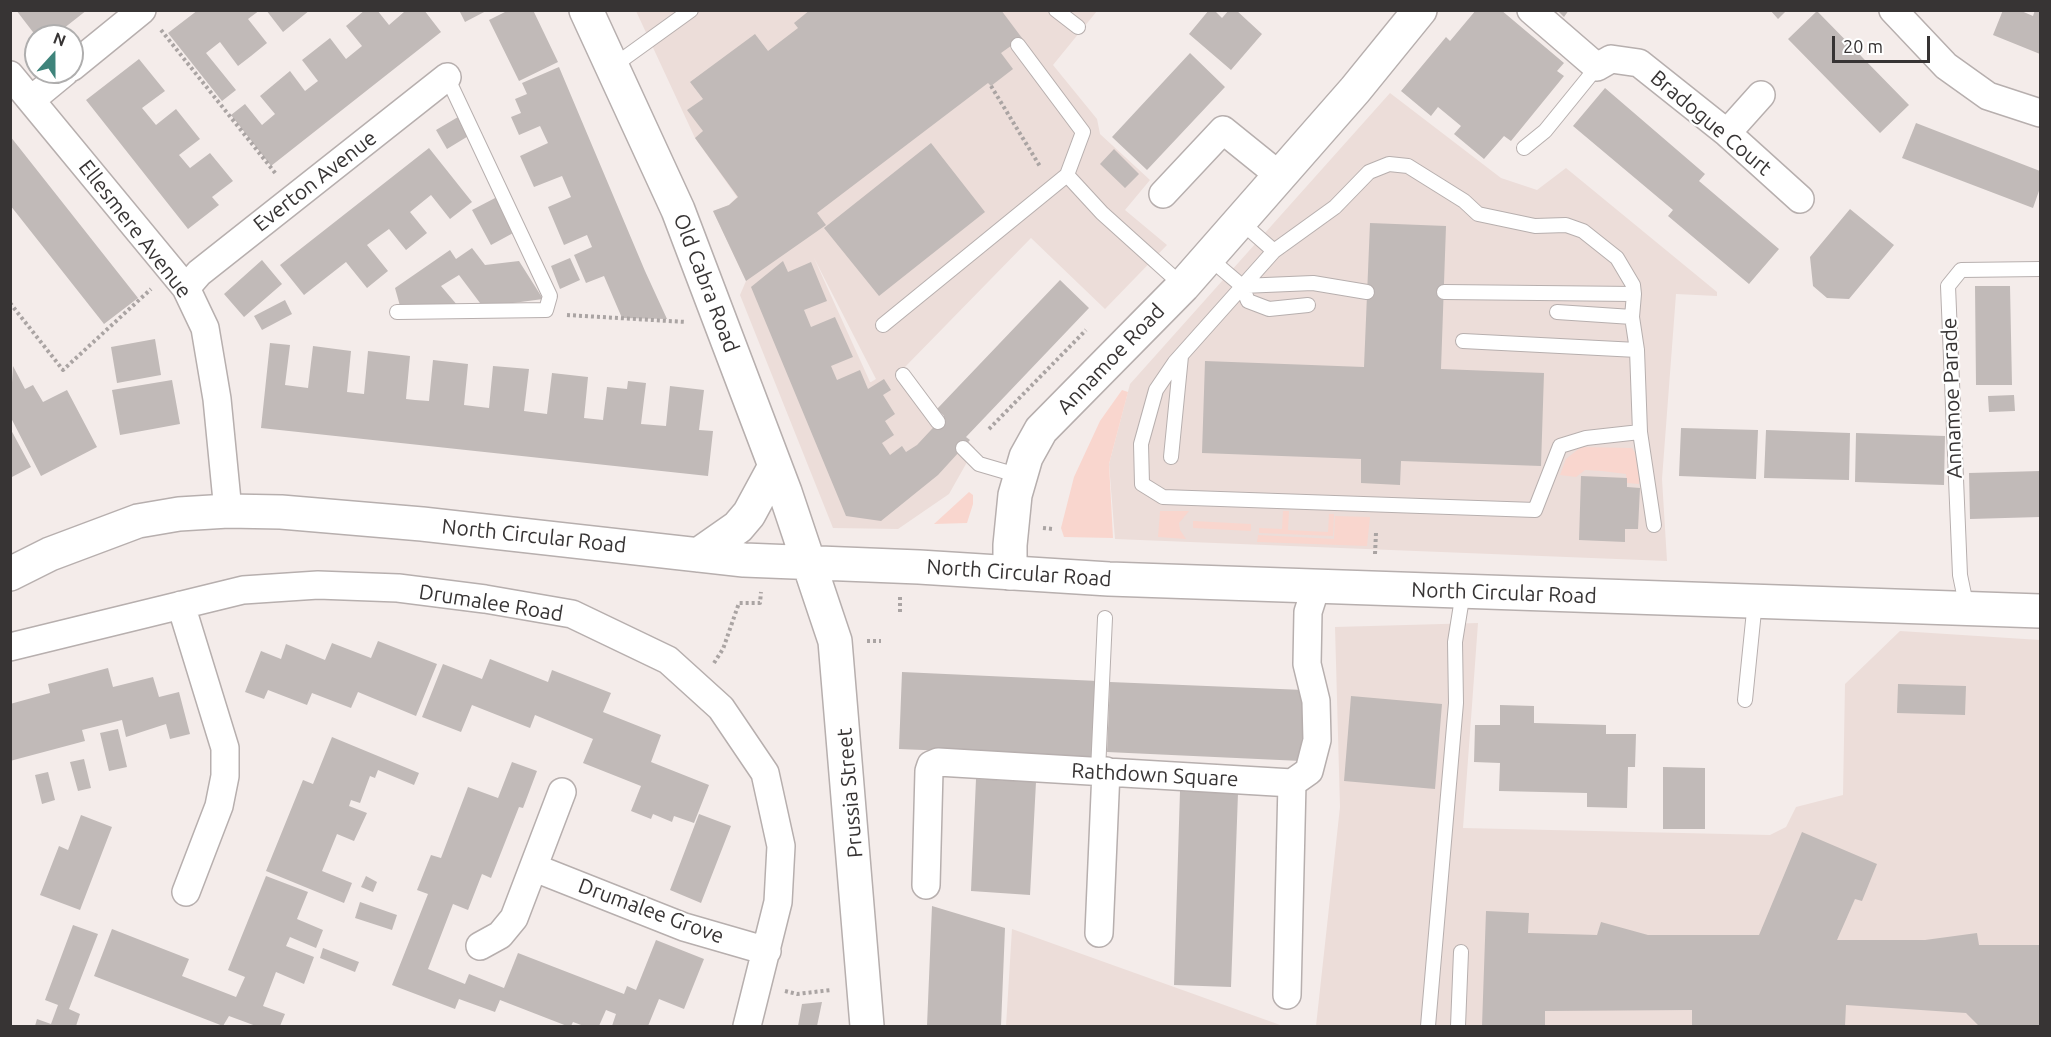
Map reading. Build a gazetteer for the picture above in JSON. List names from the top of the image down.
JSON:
{
  "streets": {
    "main road": [
      "Old Cabra Road",
      "Annamoe Road",
      "North Circular Road",
      "Prussia Street"
    ],
    "street": [
      "Bradogue Court",
      "Everton Avenue",
      "Ellesmere Avenue",
      "Drumalee Road",
      "Rathdown Square",
      "Drumalee Grove"
    ],
    "lane": ["Annamoe Parade"]
  },
  "crossings": [
    ["Everton Avenue", "Ellesmere Avenue"],
    ["Ellesmere Avenue", "North Circular Road"],
    ["Old Cabra Road", "North Circular Road"],
    ["Old Cabra Road", "Prussia Street"],
    ["Annamoe Road", "North Circular Road"],
    ["Annamoe Parade", "North Circular Road"],
    ["North Circular Road", "Prussia Street"],
    ["Drumalee Road", "Drumalee Grove"]
  ],
  "scale_bar": "20 m",
  "north": "top"
}
